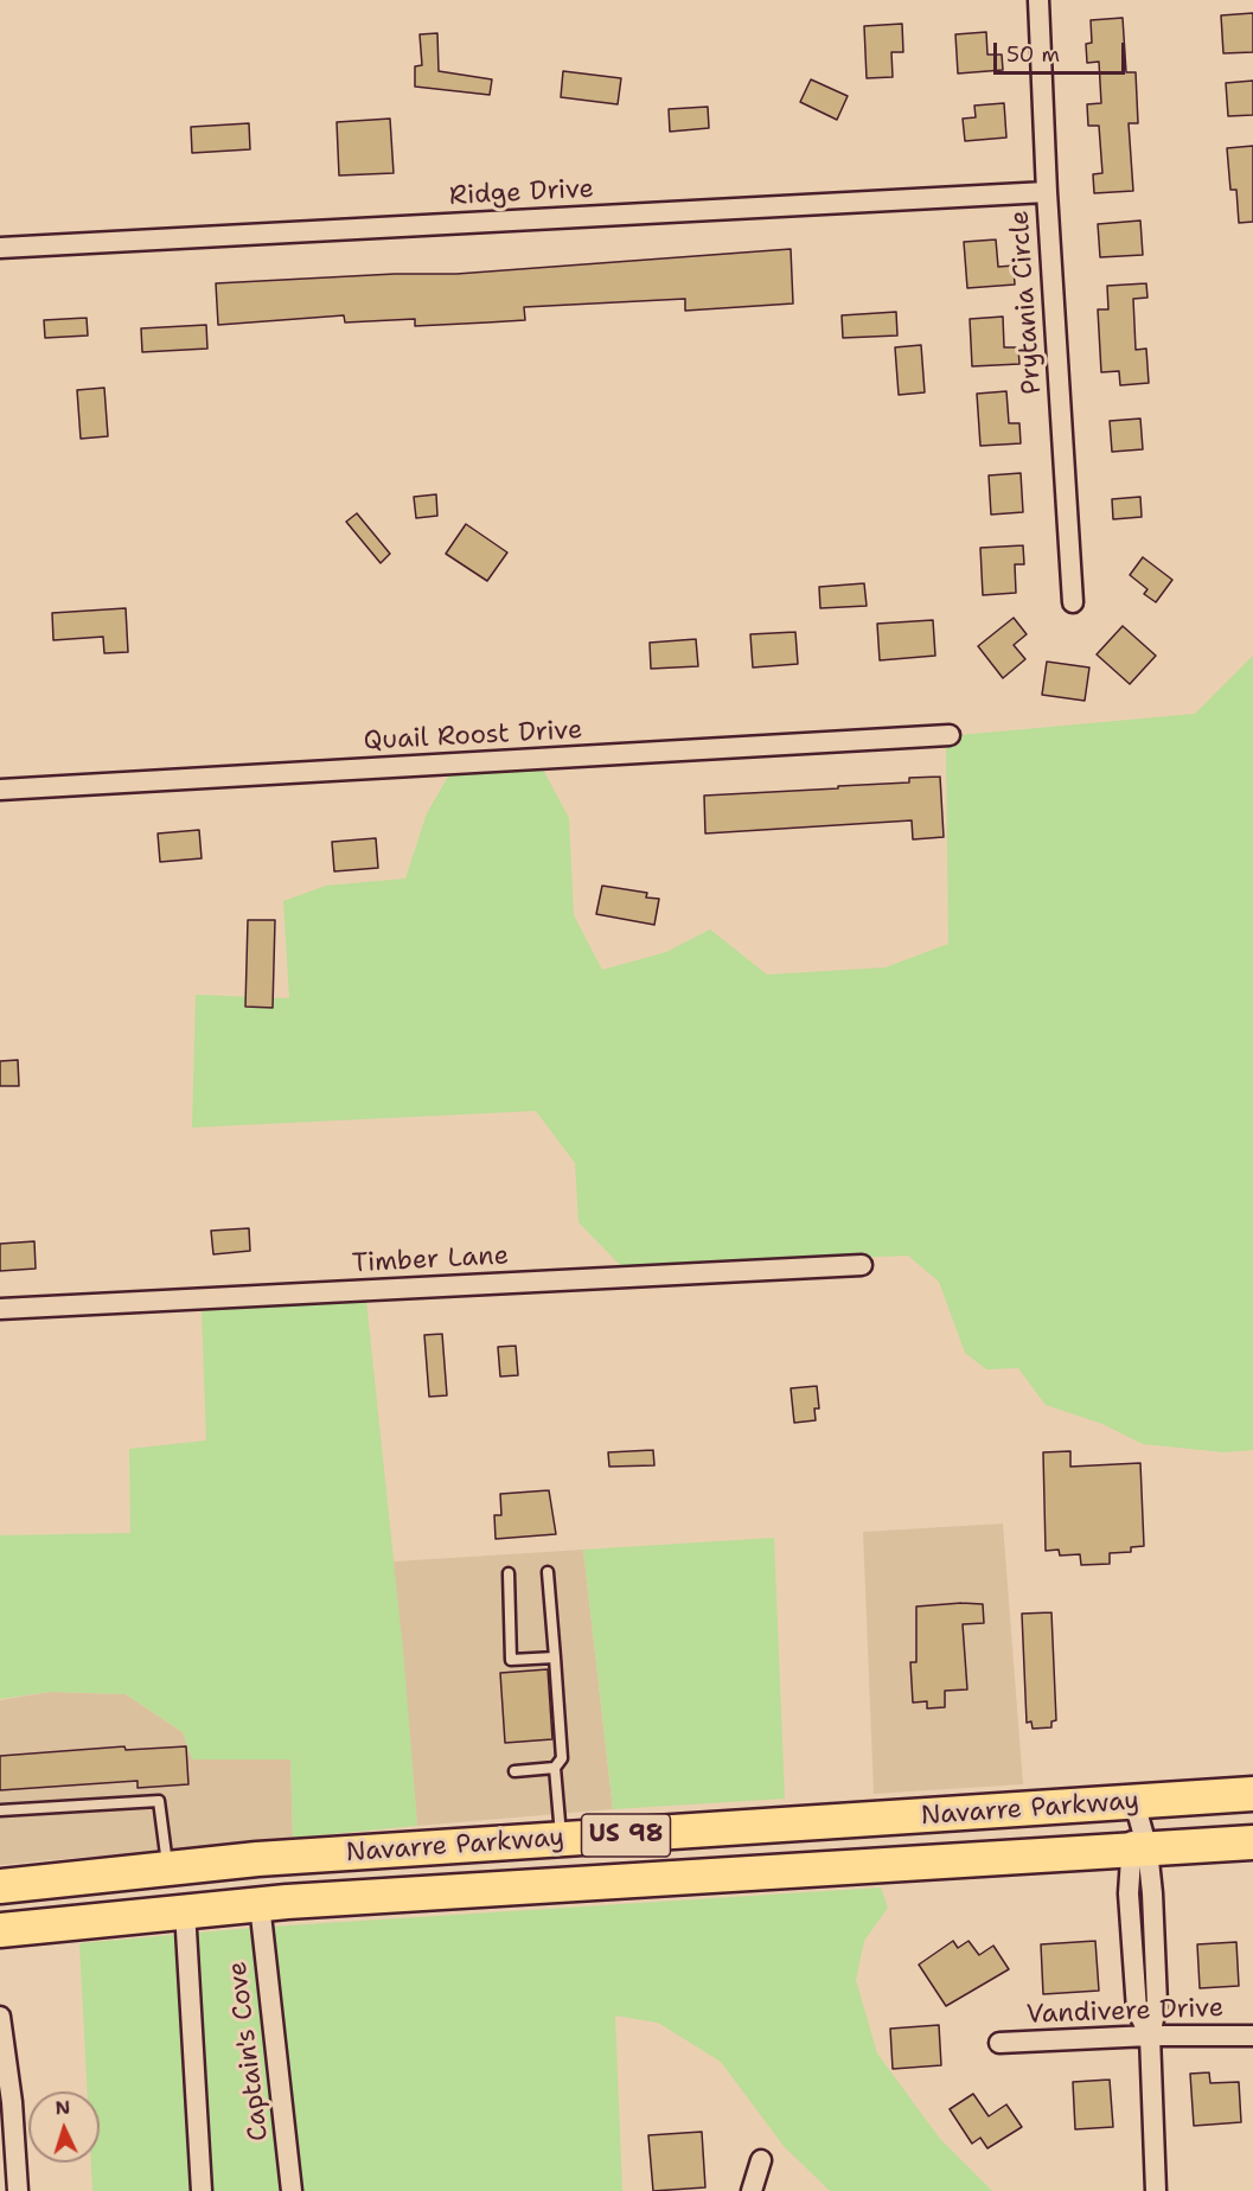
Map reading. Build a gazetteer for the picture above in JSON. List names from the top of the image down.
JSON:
{
  "streets": {
    "highway": ["Navarre Parkway", "US 98"],
    "street": [
      "Ridge Drive",
      "Prytania Circle",
      "Quail Roost Drive",
      "Timber Lane",
      "Vandivere Drive",
      "Captain's Cove"
    ]
  },
  "crossings": [
    ["Ridge Drive", "Prytania Circle"],
    ["Navarre Parkway", "Captain's Cove"]
  ],
  "scale_bar": "50 m",
  "north": "top"
}
